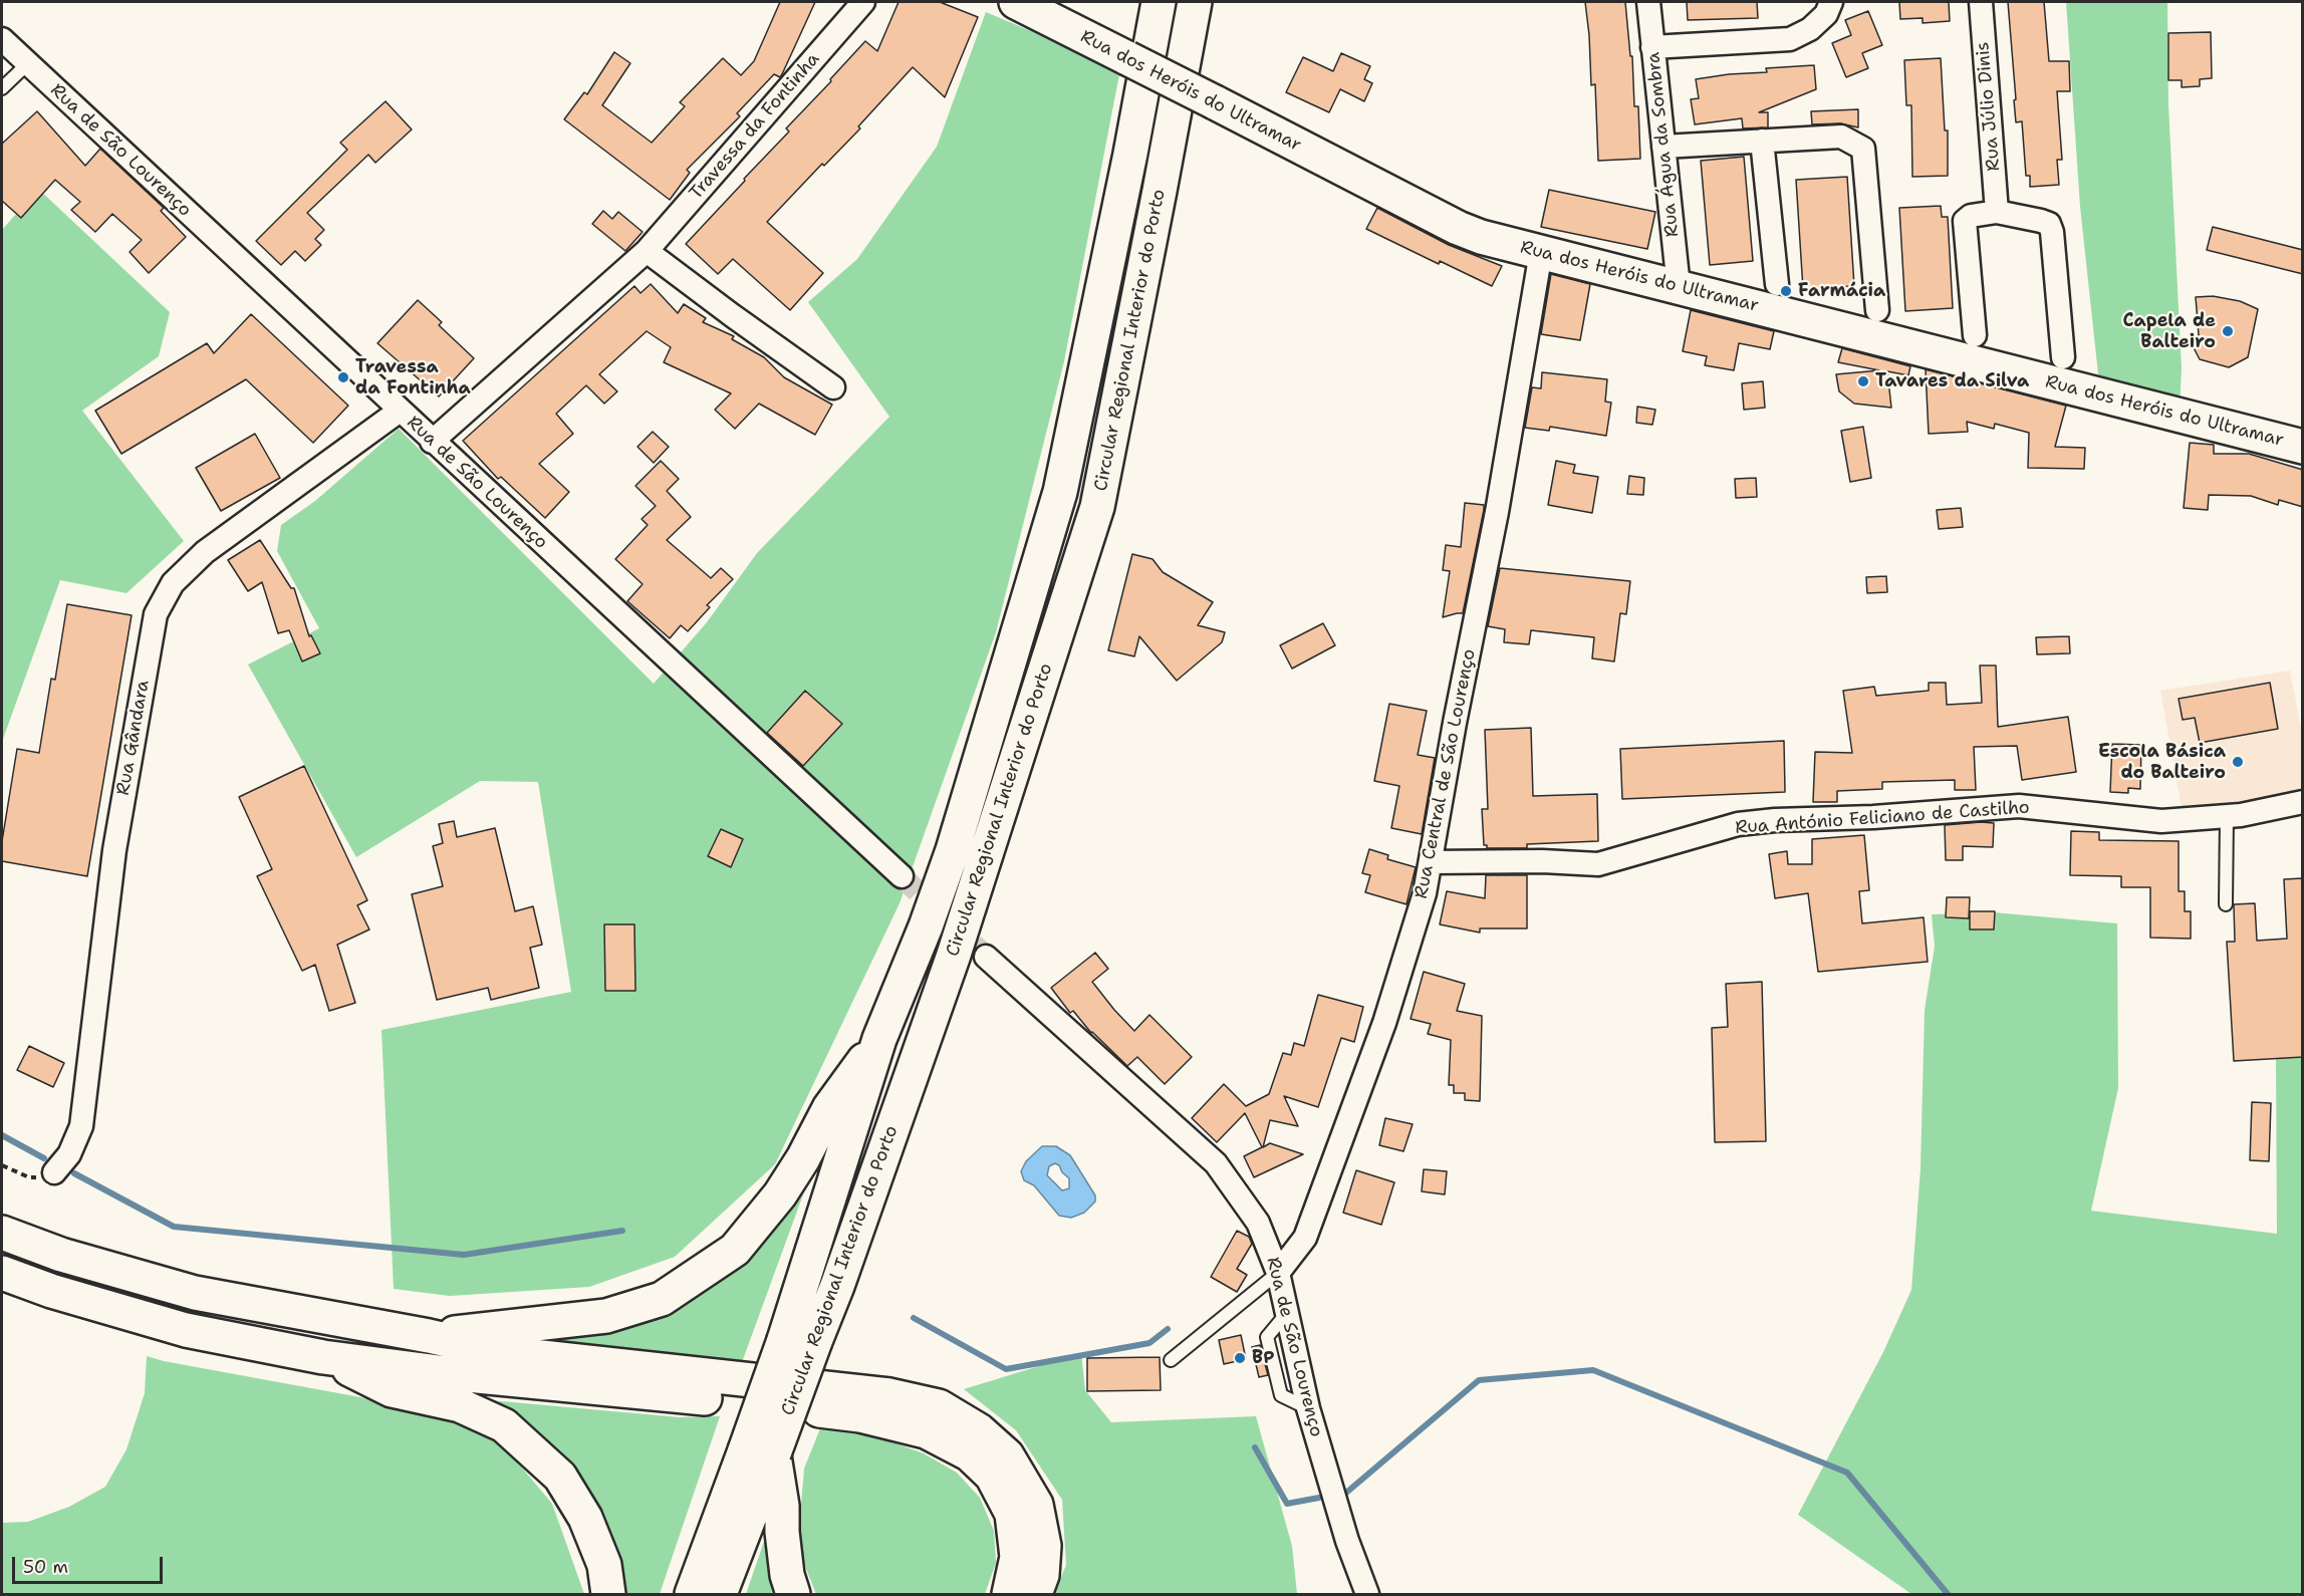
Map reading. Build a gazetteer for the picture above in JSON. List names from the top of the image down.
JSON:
{
  "streets": {
    "main road": ["Rua dos Heróis do Ultramar", "Circular Regional Interior do Porto"],
    "street": [
      "Rua Júlio Dinis",
      "Travessa da Fontinha",
      "Rua Água da Sombra",
      "Rua de São Lourenço",
      "Rua Gândara",
      "Rua Central de São Lourenço",
      "Rua António Feliciano de Castilho"
    ]
  },
  "crossings": [
    ["Rua dos Heróis do Ultramar", "Rua Água da Sombra"],
    ["Rua dos Heróis do Ultramar", "Rua Central de São Lourenço"],
    ["Travessa da Fontinha", "Rua de São Lourenço"],
    ["Rua de São Lourenço", "Rua Gândara"],
    ["Rua de São Lourenço", "Rua Central de São Lourenço"],
    ["Rua Central de São Lourenço", "Rua António Feliciano de Castilho"]
  ],
  "places": [
    "Farmácia",
    "Capela de Balteiro",
    "Travessa da Fontinha",
    "Tavares da Silva",
    "Escola Básica do Balteiro",
    "BP"
  ],
  "scale_bar": "50 m"
}
